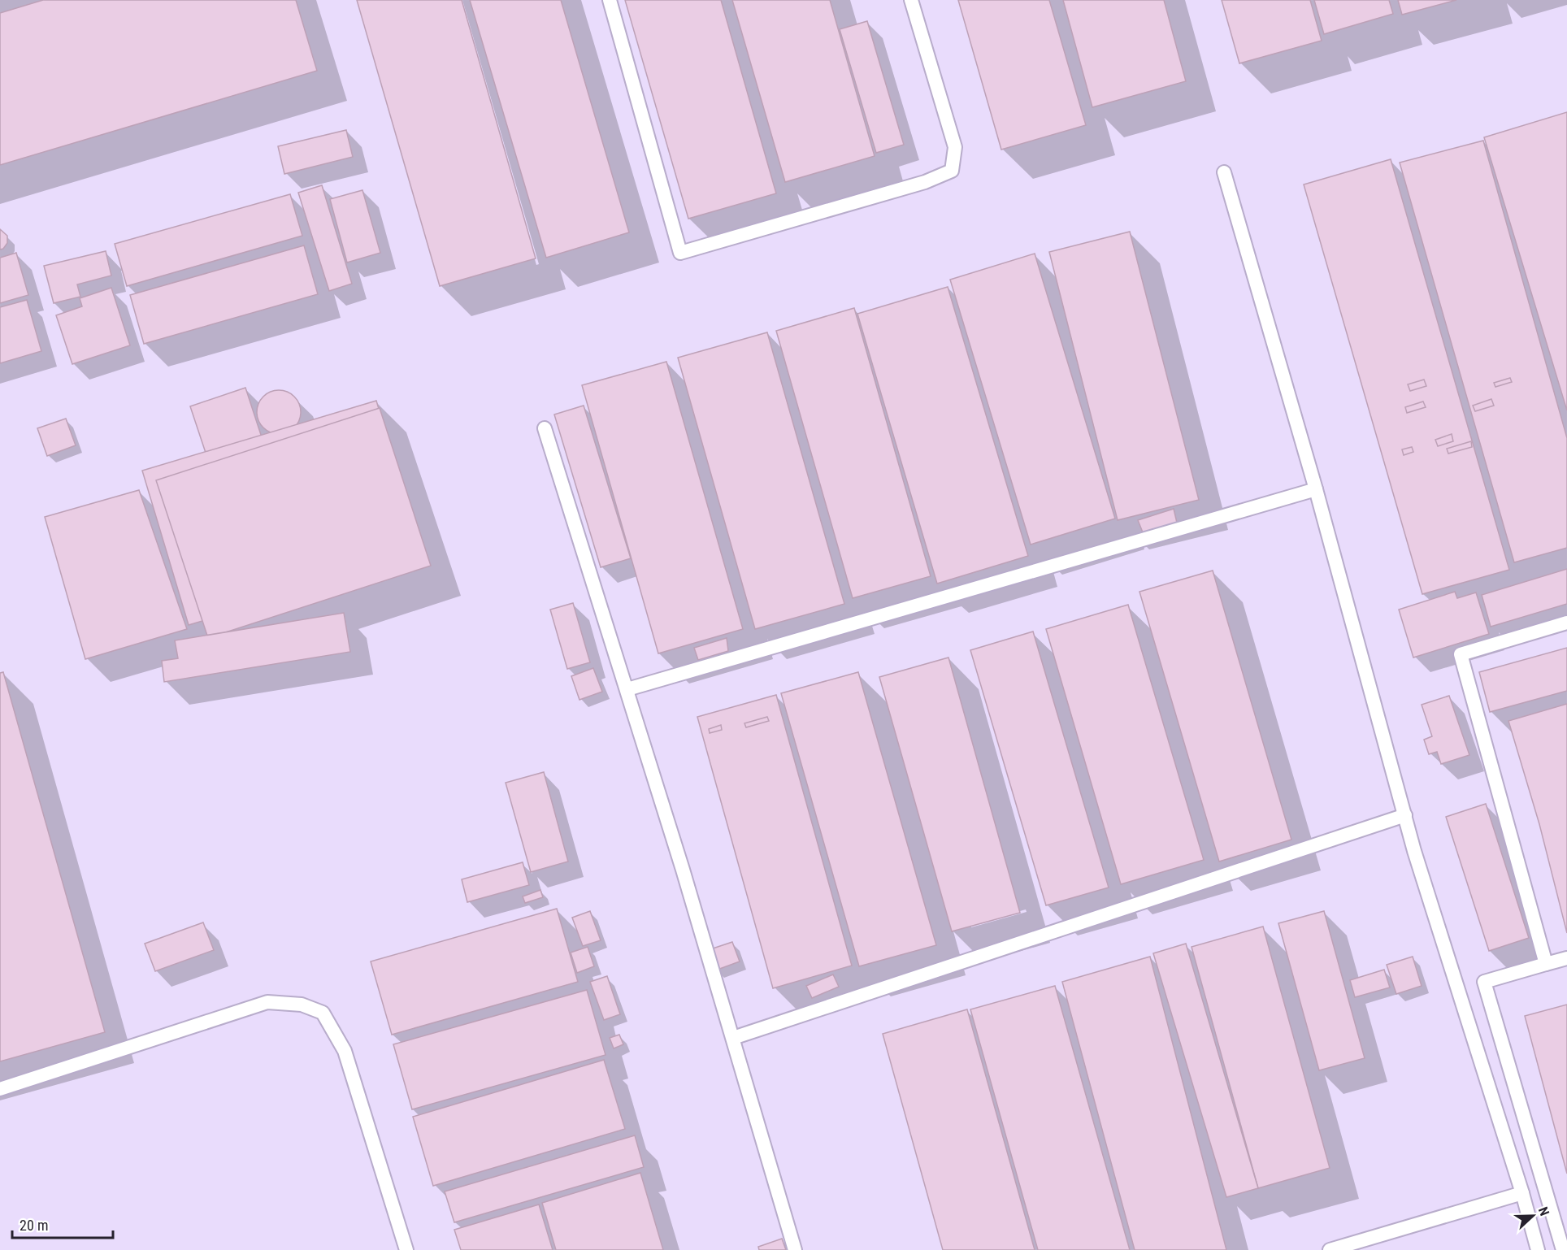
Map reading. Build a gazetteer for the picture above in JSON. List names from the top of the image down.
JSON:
{
  "scale_bar": "20 m",
  "north": "right"
}
